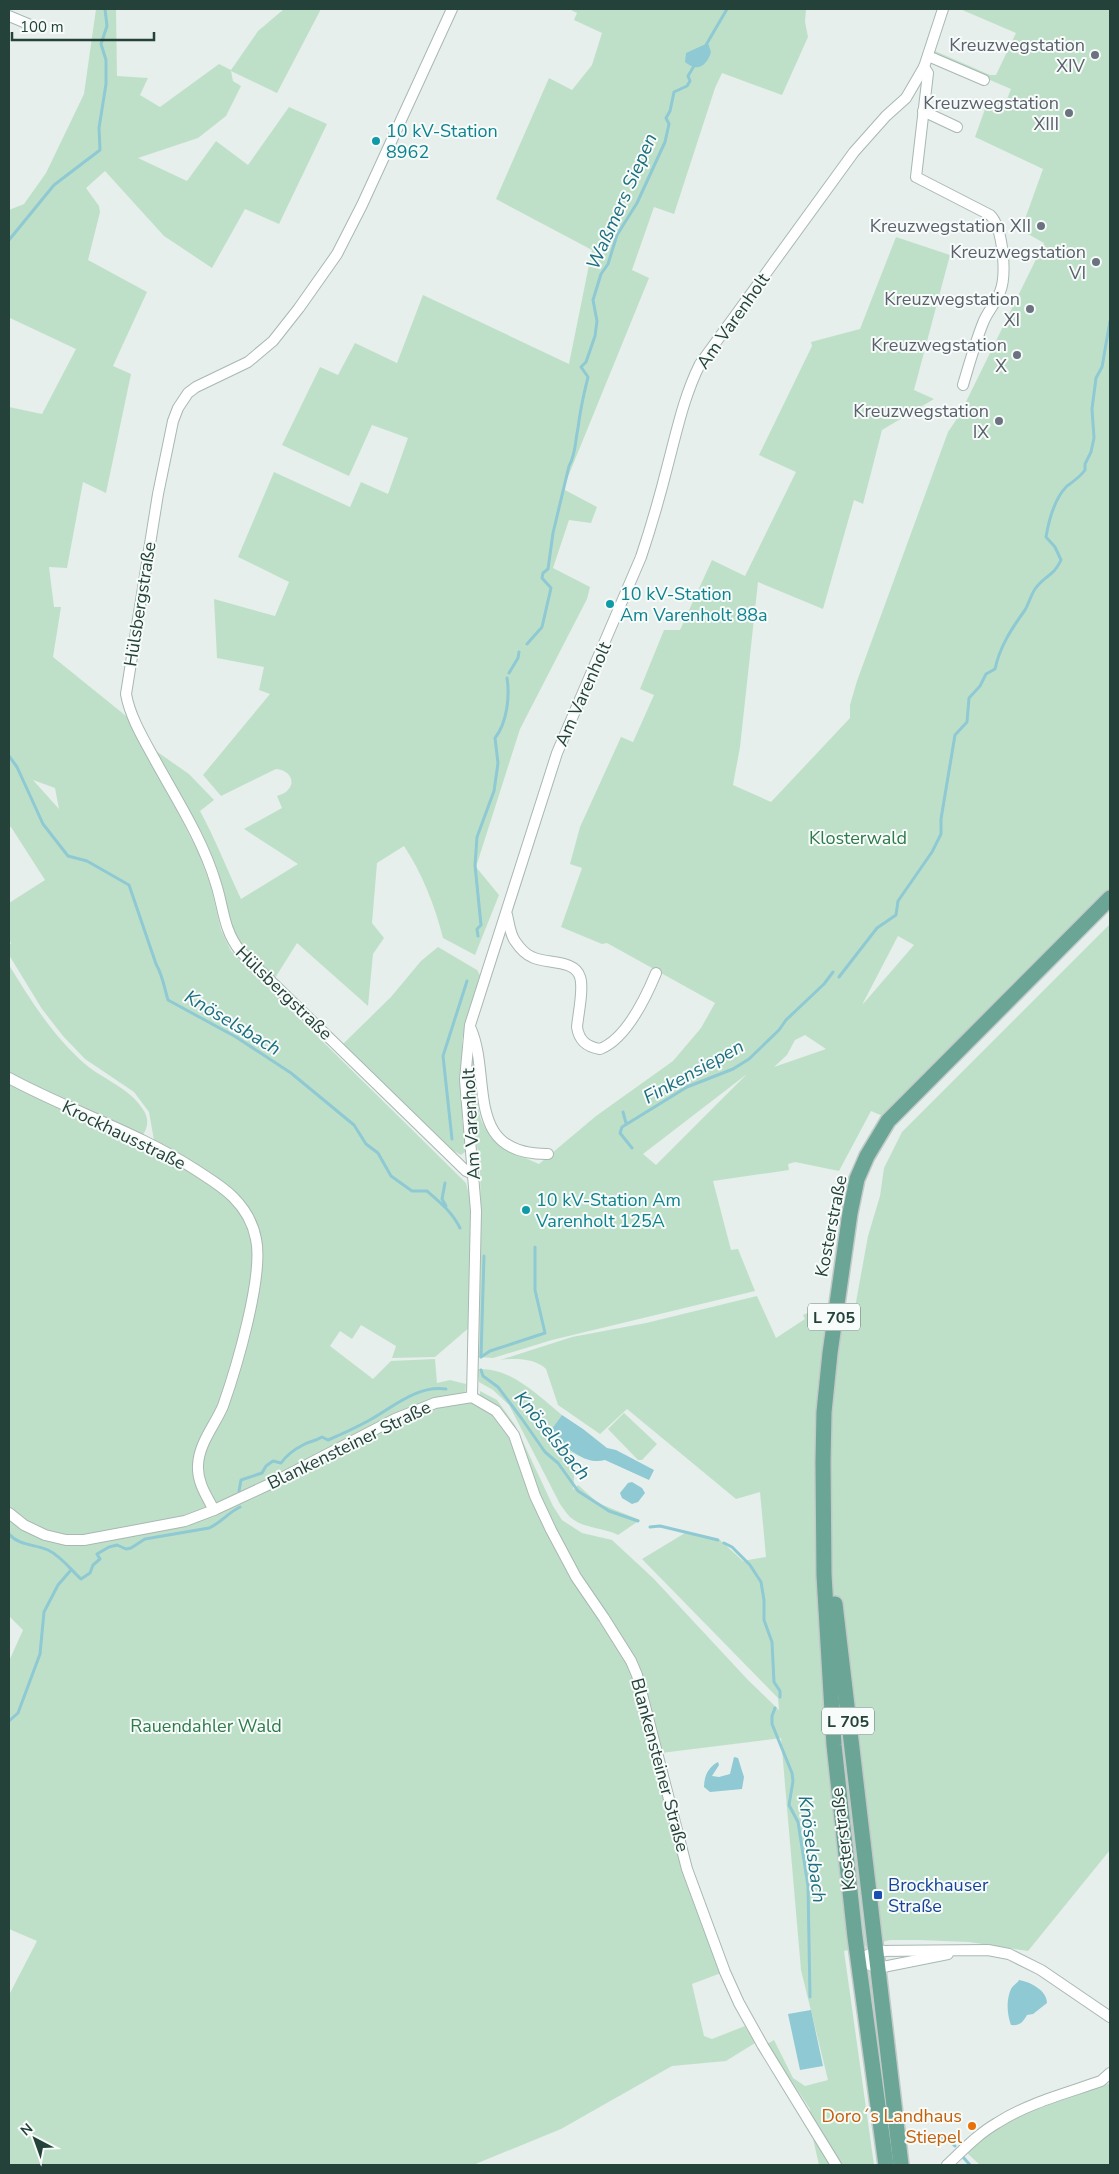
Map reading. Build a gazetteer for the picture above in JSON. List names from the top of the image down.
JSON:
{
  "streets": {
    "main road": ["Kosterstraße", "L 705"],
    "street": [
      "Am Varenholt",
      "Hülsbergstraße",
      "Krockhausstraße",
      "Blankensteiner Straße"
    ]
  },
  "crossings": [
    ["Am Varenholt", "Hülsbergstraße"],
    ["Am Varenholt", "Blankensteiner Straße"],
    ["Krockhausstraße", "Blankensteiner Straße"]
  ],
  "water": ["Waßmers Siepen", "Knöselsbach", "Finkensiepen"],
  "parks": ["Klosterwald", "Rauendahler Wald"],
  "places": {
    "other": [
      "Kreuzwegstation XIV",
      "Kreuzwegstation XIII",
      "10 kV-Station 8962",
      "Kreuzwegstation XII",
      "Kreuzwegstation VI",
      "Kreuzwegstation XI",
      "Kreuzwegstation X",
      "Kreuzwegstation IX",
      "10 kV-Station Am Varenholt 88a",
      "10 kV-Station Am Varenholt 125A",
      "Doro´s Landhaus Stiepel"
    ],
    "transit": ["Brockhauser Straße"]
  },
  "scale_bar": "100 m",
  "north": "top left"
}
